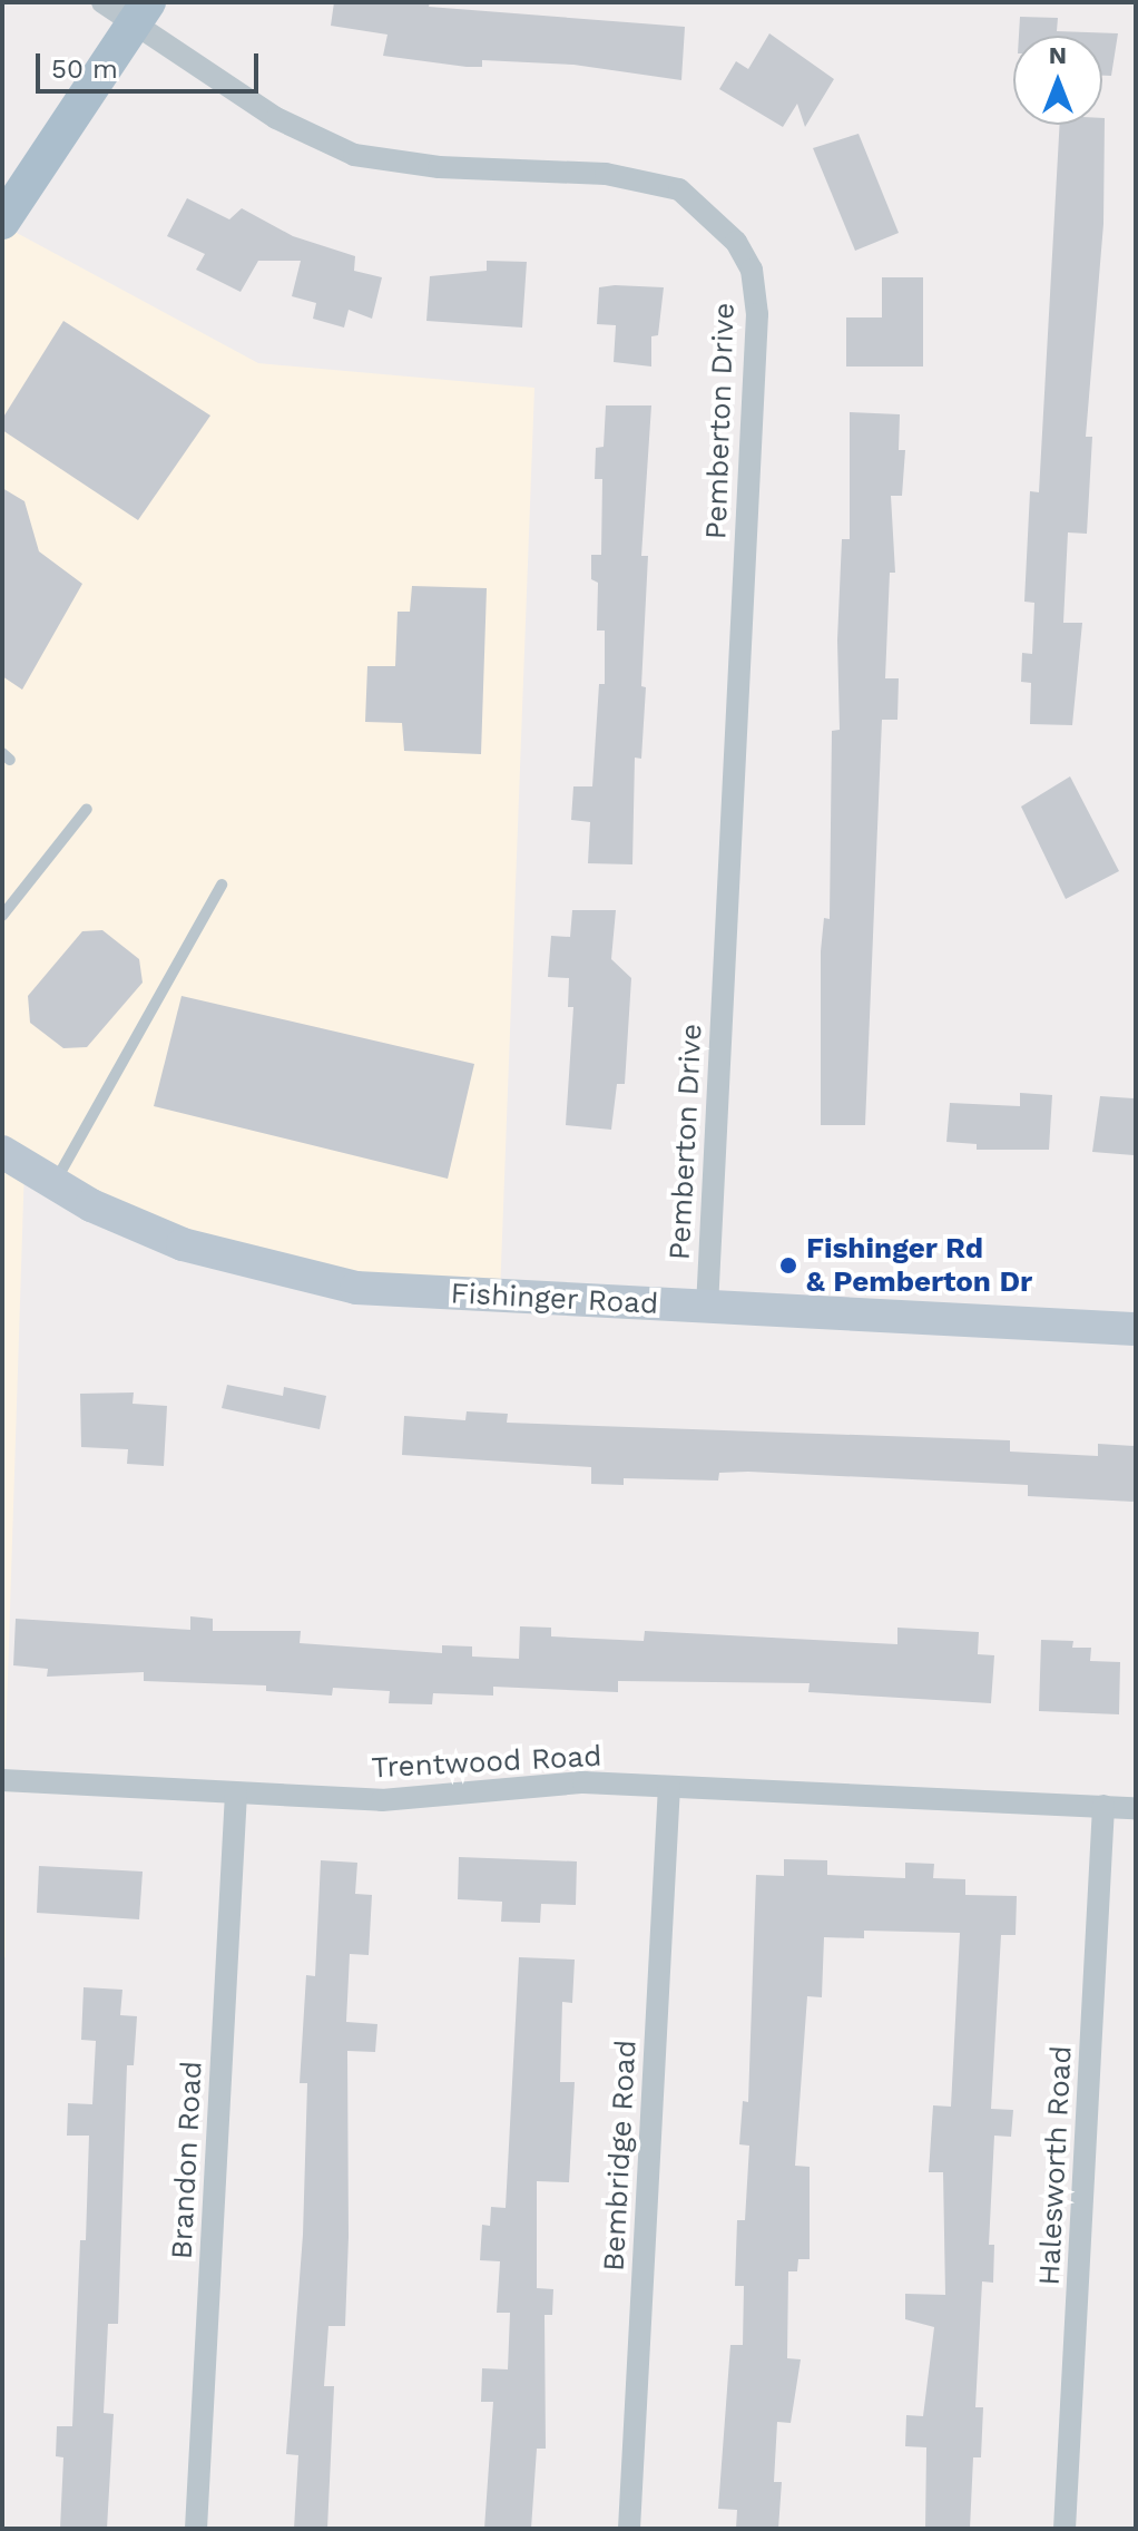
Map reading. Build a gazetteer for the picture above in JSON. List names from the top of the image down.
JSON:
{
  "streets": {
    "main road": ["Fishinger Road"],
    "street": [
      "Pemberton Drive",
      "Trentwood Road",
      "Bembridge Road",
      "Brandon Road",
      "Halesworth Road"
    ]
  },
  "crossings": [
    ["Pemberton Drive", "Fishinger Road"],
    ["Trentwood Road", "Bembridge Road"],
    ["Trentwood Road", "Brandon Road"],
    ["Trentwood Road", "Halesworth Road"]
  ],
  "places": ["Fishinger Rd & Pemberton Dr"],
  "scale_bar": "50 m",
  "north": "top"
}
